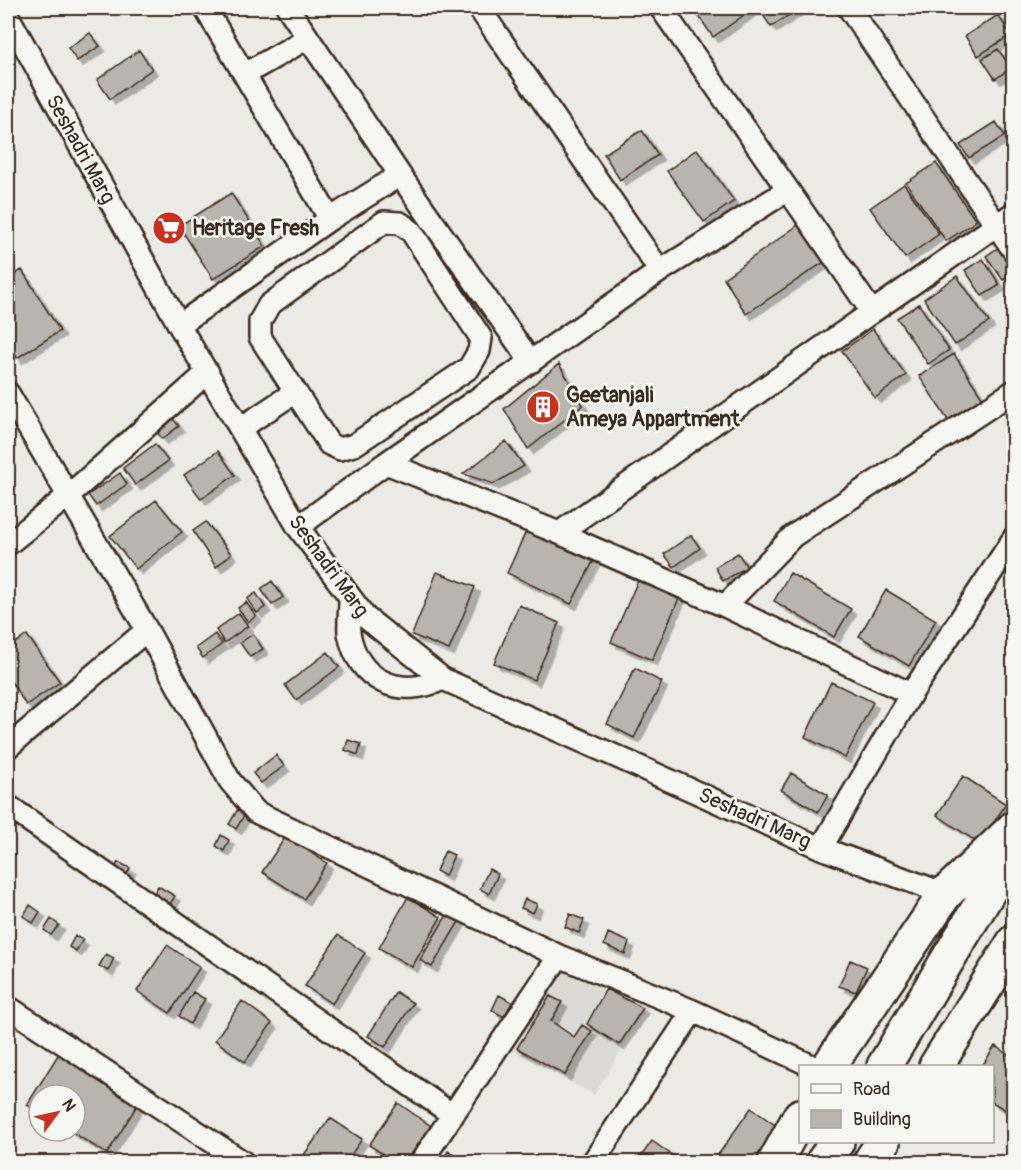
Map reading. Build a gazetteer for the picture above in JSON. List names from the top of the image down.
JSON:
{
  "streets": {
    "street": ["Seshadri Marg"]
  },
  "places": {
    "supermarket": ["Heritage Fresh"],
    "building": ["Geetanjali Ameya Appartment"]
  },
  "legend": ["Road", "Building"],
  "north": "top right"
}
